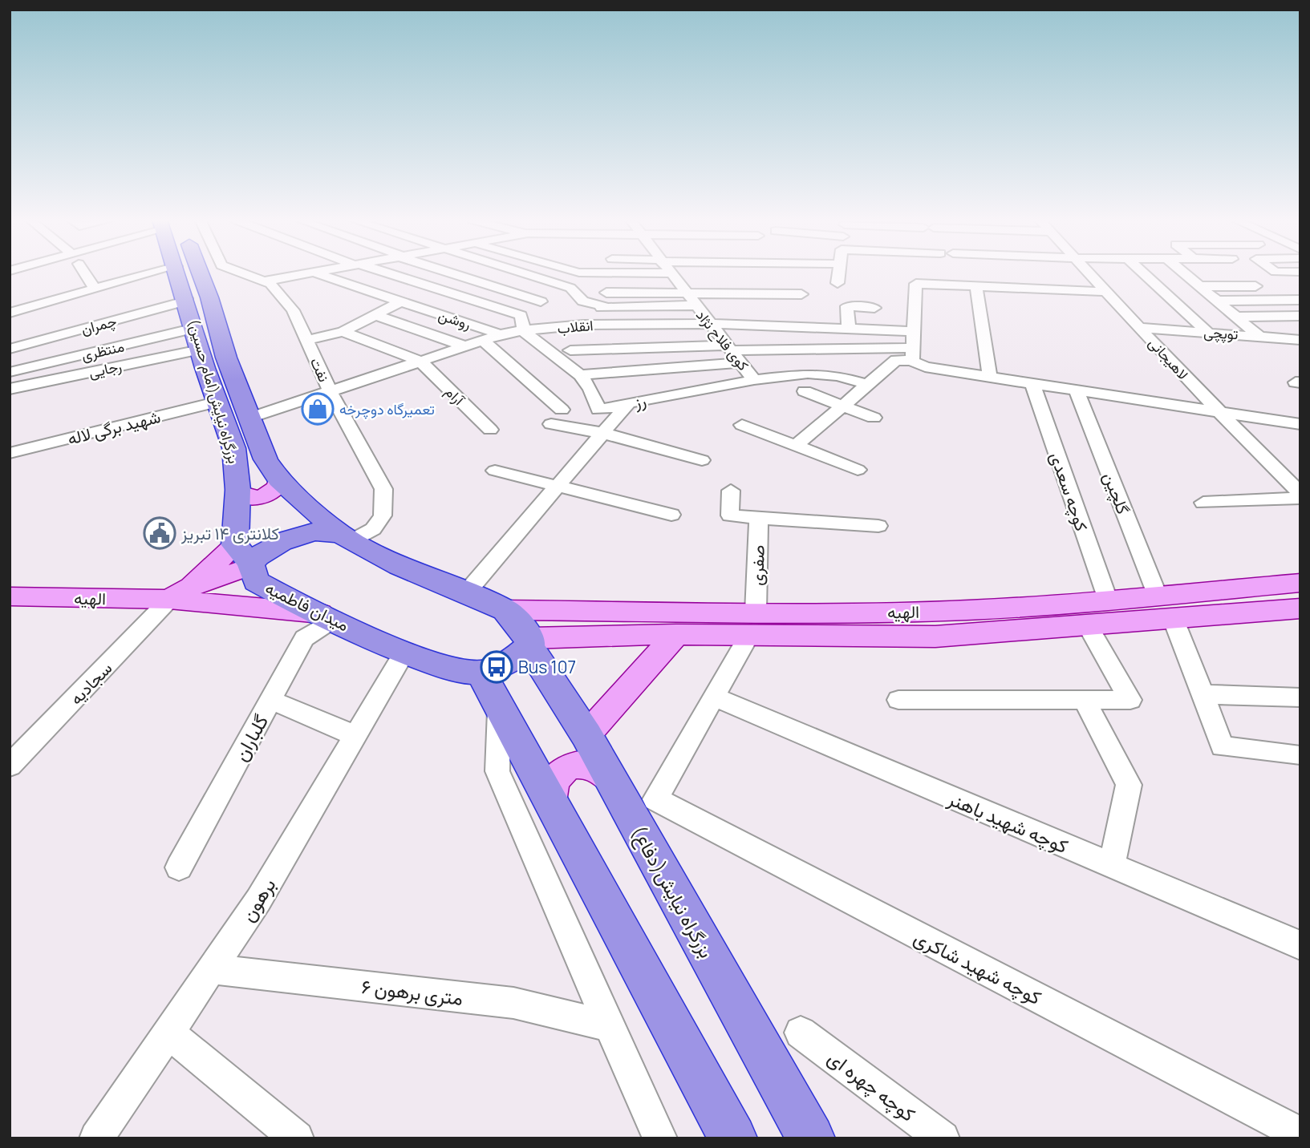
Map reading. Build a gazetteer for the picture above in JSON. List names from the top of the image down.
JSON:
{
  "streets": {
    "highway": ["بزرگراه نیایش(امام حسین)", "میدان فاطمیه", "بزرگراه نیایش(دفاع)"],
    "main road": ["الهیه"],
    "street": [
      "روشن",
      "چمران",
      "انقلاب",
      "توپچی",
      "کوی فلاح نژاد",
      "منتظری",
      "لاهیجانی",
      "رجایی",
      "نفت",
      "آرام",
      "رز",
      "شهید برگی لاله",
      "کوچه سعدی",
      "گلچین",
      "صفری",
      "سجادیه",
      "گلباران",
      "کوچه شهید باهنر",
      "برهون",
      "کوچه شهید شاکری",
      "۶ متری برهون",
      "کوچه چهره ای"
    ]
  },
  "crossings": [
    ["روشن", "انقلاب"],
    ["چمران", "بزرگراه نیایش(امام حسین)"],
    ["انقلاب", "کوی فلاح نژاد"],
    ["انقلاب", "نفت"],
    ["انقلاب", "بزرگراه نیایش(امام حسین)"],
    ["انقلاب", "آرام"],
    ["توپچی", "لاهیجانی"],
    ["کوی فلاح نژاد", "رز"],
    ["منتظری", "بزرگراه نیایش(امام حسین)"],
    ["رجایی", "بزرگراه نیایش(امام حسین)"],
    ["نفت", "بزرگراه نیایش(امام حسین)"],
    ["نفت", "میدان فاطمیه"],
    ["بزرگراه نیایش(امام حسین)", "شهید برگی لاله"],
    ["بزرگراه نیایش(امام حسین)", "الهیه"],
    ["بزرگراه نیایش(امام حسین)", "میدان فاطمیه"],
    ["رز", "میدان فاطمیه"],
    ["کوچه سعدی", "الهیه"],
    ["گلچین", "الهیه"],
    ["صفری", "الهیه"],
    ["الهیه", "میدان فاطمیه"],
    ["الهیه", "سجادیه"],
    ["الهیه", "گلباران"],
    ["الهیه", "بزرگراه نیایش(دفاع)"],
    ["میدان فاطمیه", "گلباران"],
    ["میدان فاطمیه", "بزرگراه نیایش(دفاع)"],
    ["میدان فاطمیه", "برهون"],
    ["کوچه شهید باهنر", "کوچه شهید شاکری"],
    ["برهون", "۶ متری برهون"]
  ],
  "places": {
    "shop": ["تعمیرگاه دوچرخه"],
    "public building": ["کلانتری ۱۴ تبریز"],
    "bus stop": ["Bus 107"]
  }
}
